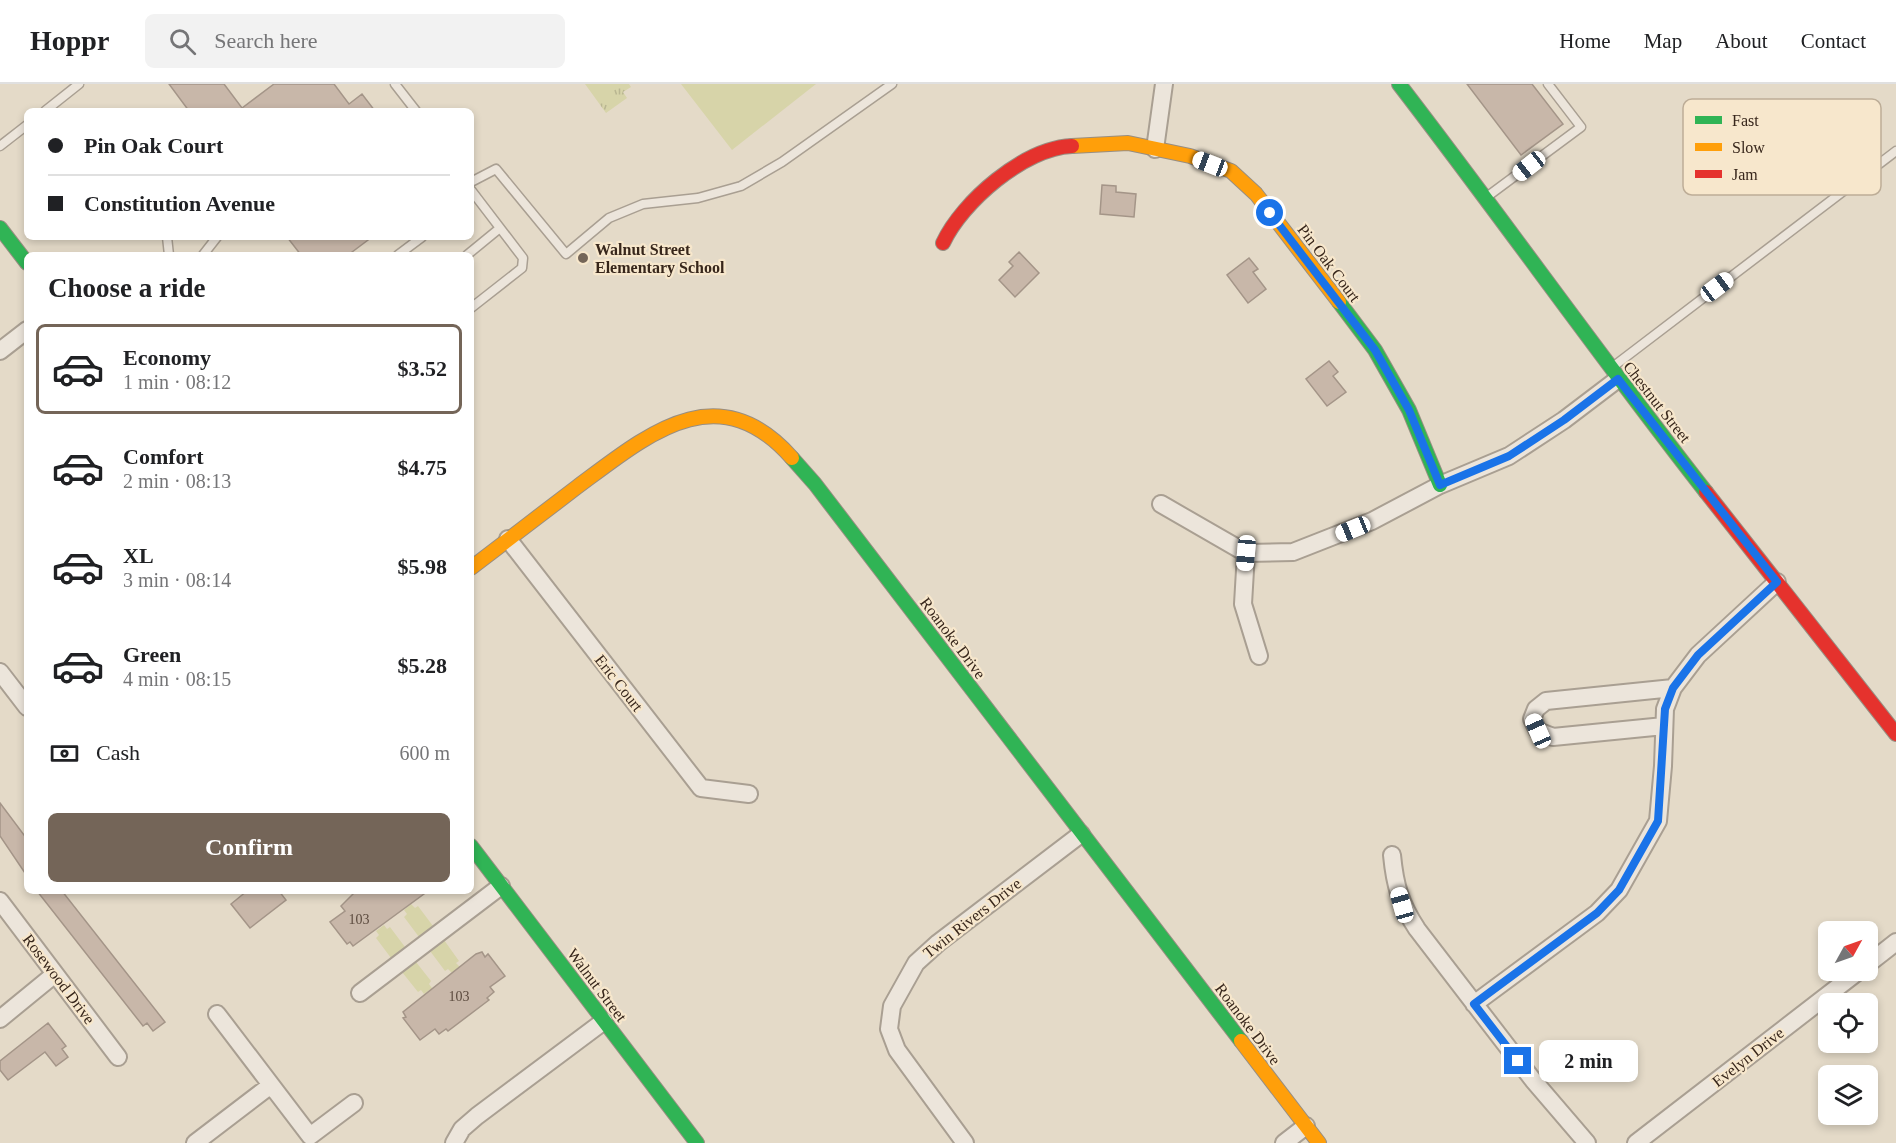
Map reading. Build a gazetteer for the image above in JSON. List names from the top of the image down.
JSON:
{
  "streets": {
    "street": [
      "Pin Oak Court",
      "Chestnut Street",
      "Roanoke Drive",
      "Eric Court",
      "Twin Rivers Drive",
      "Rosewood Drive",
      "Walnut Street",
      "Evelyn Drive"
    ]
  },
  "crossings": [
    ["Roanoke Drive", "Eric Court"],
    ["Roanoke Drive", "Twin Rivers Drive"]
  ],
  "places": ["Walnut Street Elementary School"],
  "house_numbers": ["103", "103"],
  "legend": ["Fast", "Slow", "Jam"],
  "north": "top right",
  "page": {
    "header": "Hoppr",
    "search": "Search here",
    "nav": [
      "Home",
      "Map",
      "About",
      "Contact"
    ],
    "banner": ["Pin Oak Court", "Constitution Avenue"],
    "heading": "Choose a ride",
    "list": [
      {
        "name": "Economy",
        "note": "1 min · 08:12",
        "value": "$3.52"
      },
      {
        "name": "Comfort",
        "note": "2 min · 08:13",
        "value": "$4.75"
      },
      {
        "name": "XL",
        "note": "3 min · 08:14",
        "value": "$5.98"
      },
      {
        "name": "Green",
        "note": "4 min · 08:15",
        "value": "$5.28"
      }
    ],
    "pay": ["Cash", "600 m"],
    "buttons": "Confirm",
    "bubble": "2 min"
  }
}
